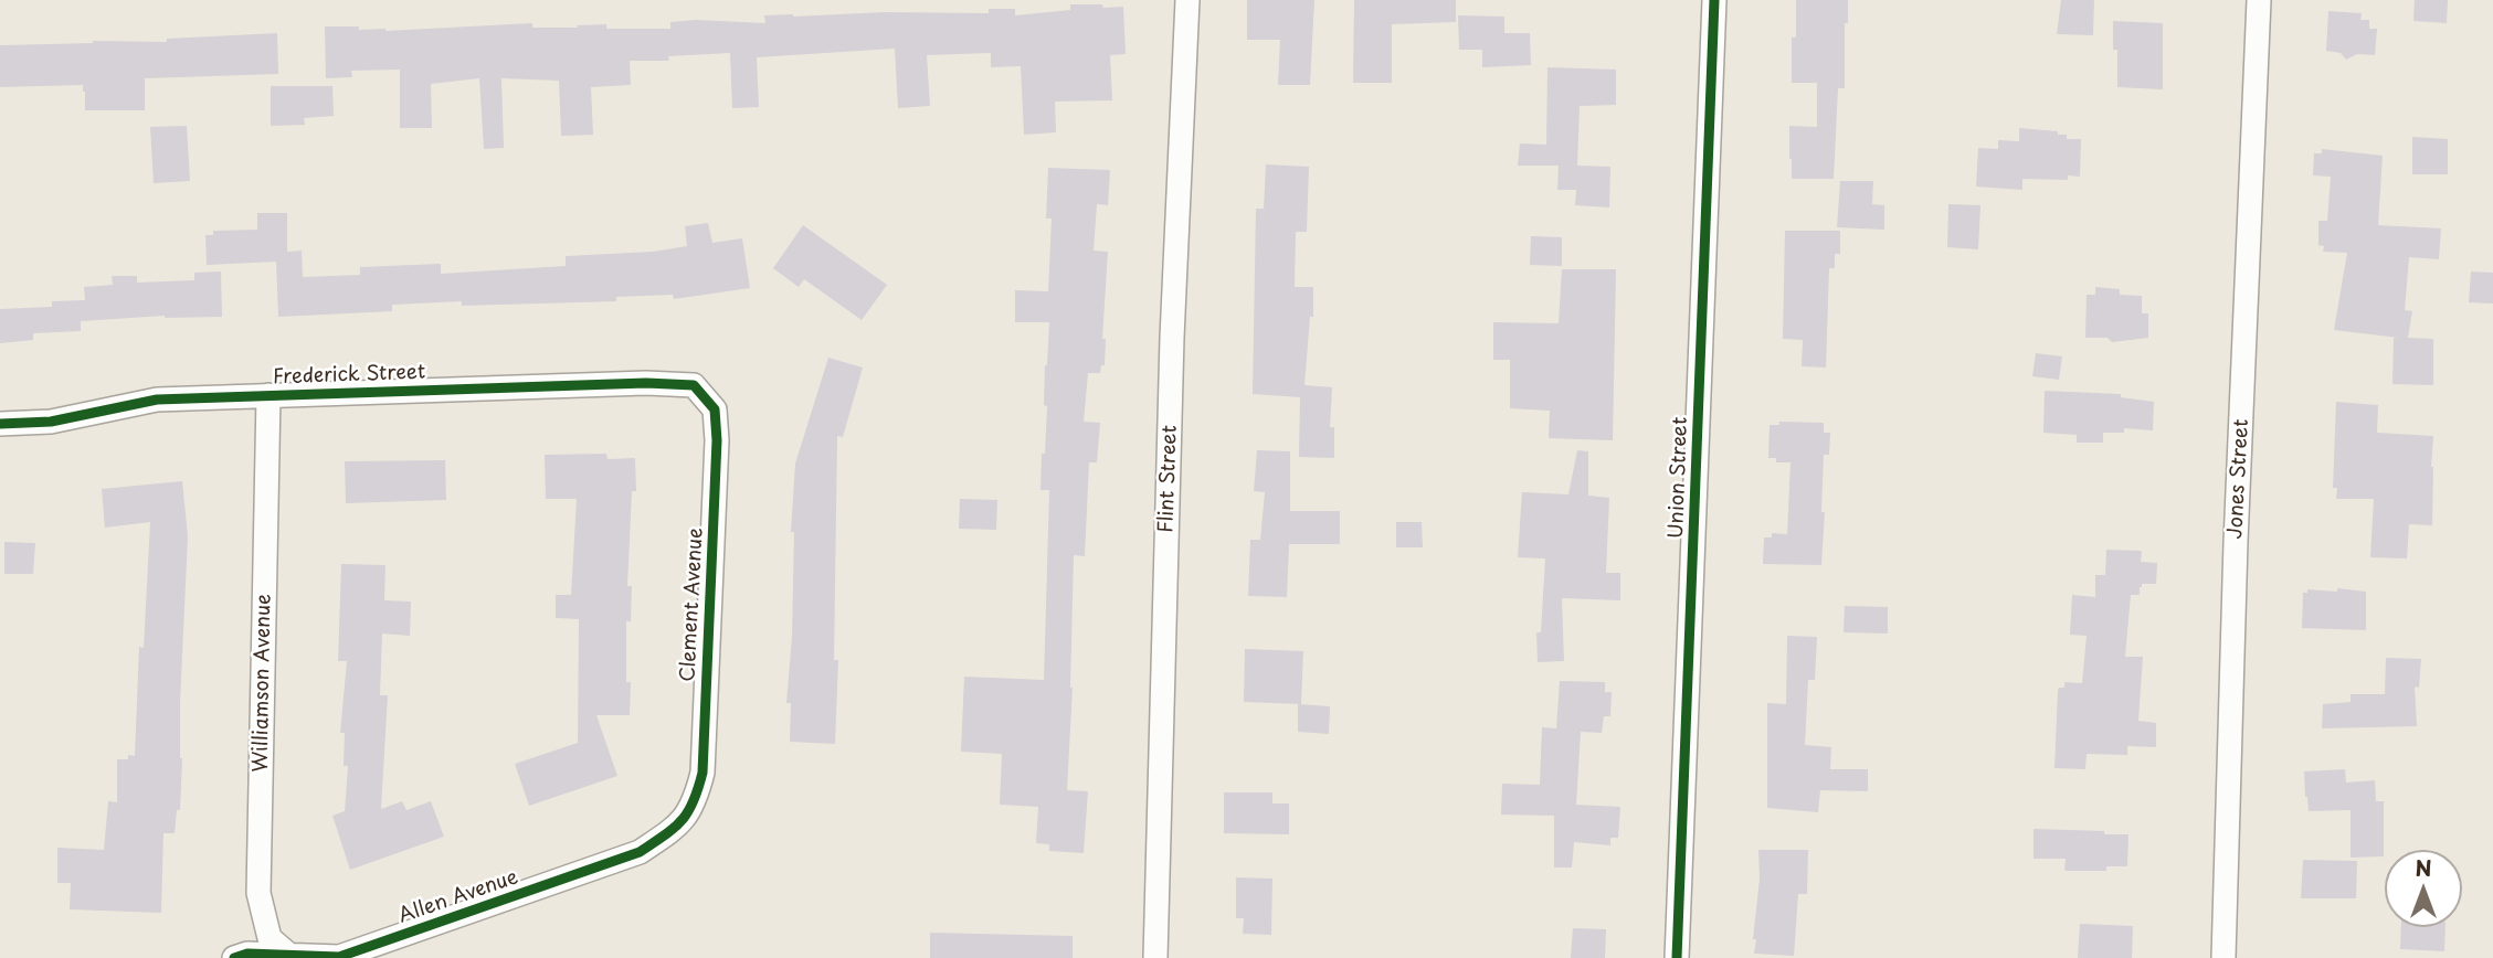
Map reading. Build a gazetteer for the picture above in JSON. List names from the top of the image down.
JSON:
{
  "streets": {
    "street": [
      "Frederick Street",
      "Union Street",
      "Flint Street",
      "Jones Street",
      "Clement Avenue",
      "Williamson Avenue",
      "Allen Avenue"
    ]
  },
  "crossings": [
    ["Frederick Street", "Clement Avenue"],
    ["Frederick Street", "Williamson Avenue"],
    ["Clement Avenue", "Allen Avenue"],
    ["Williamson Avenue", "Allen Avenue"]
  ],
  "north": "top"
}
